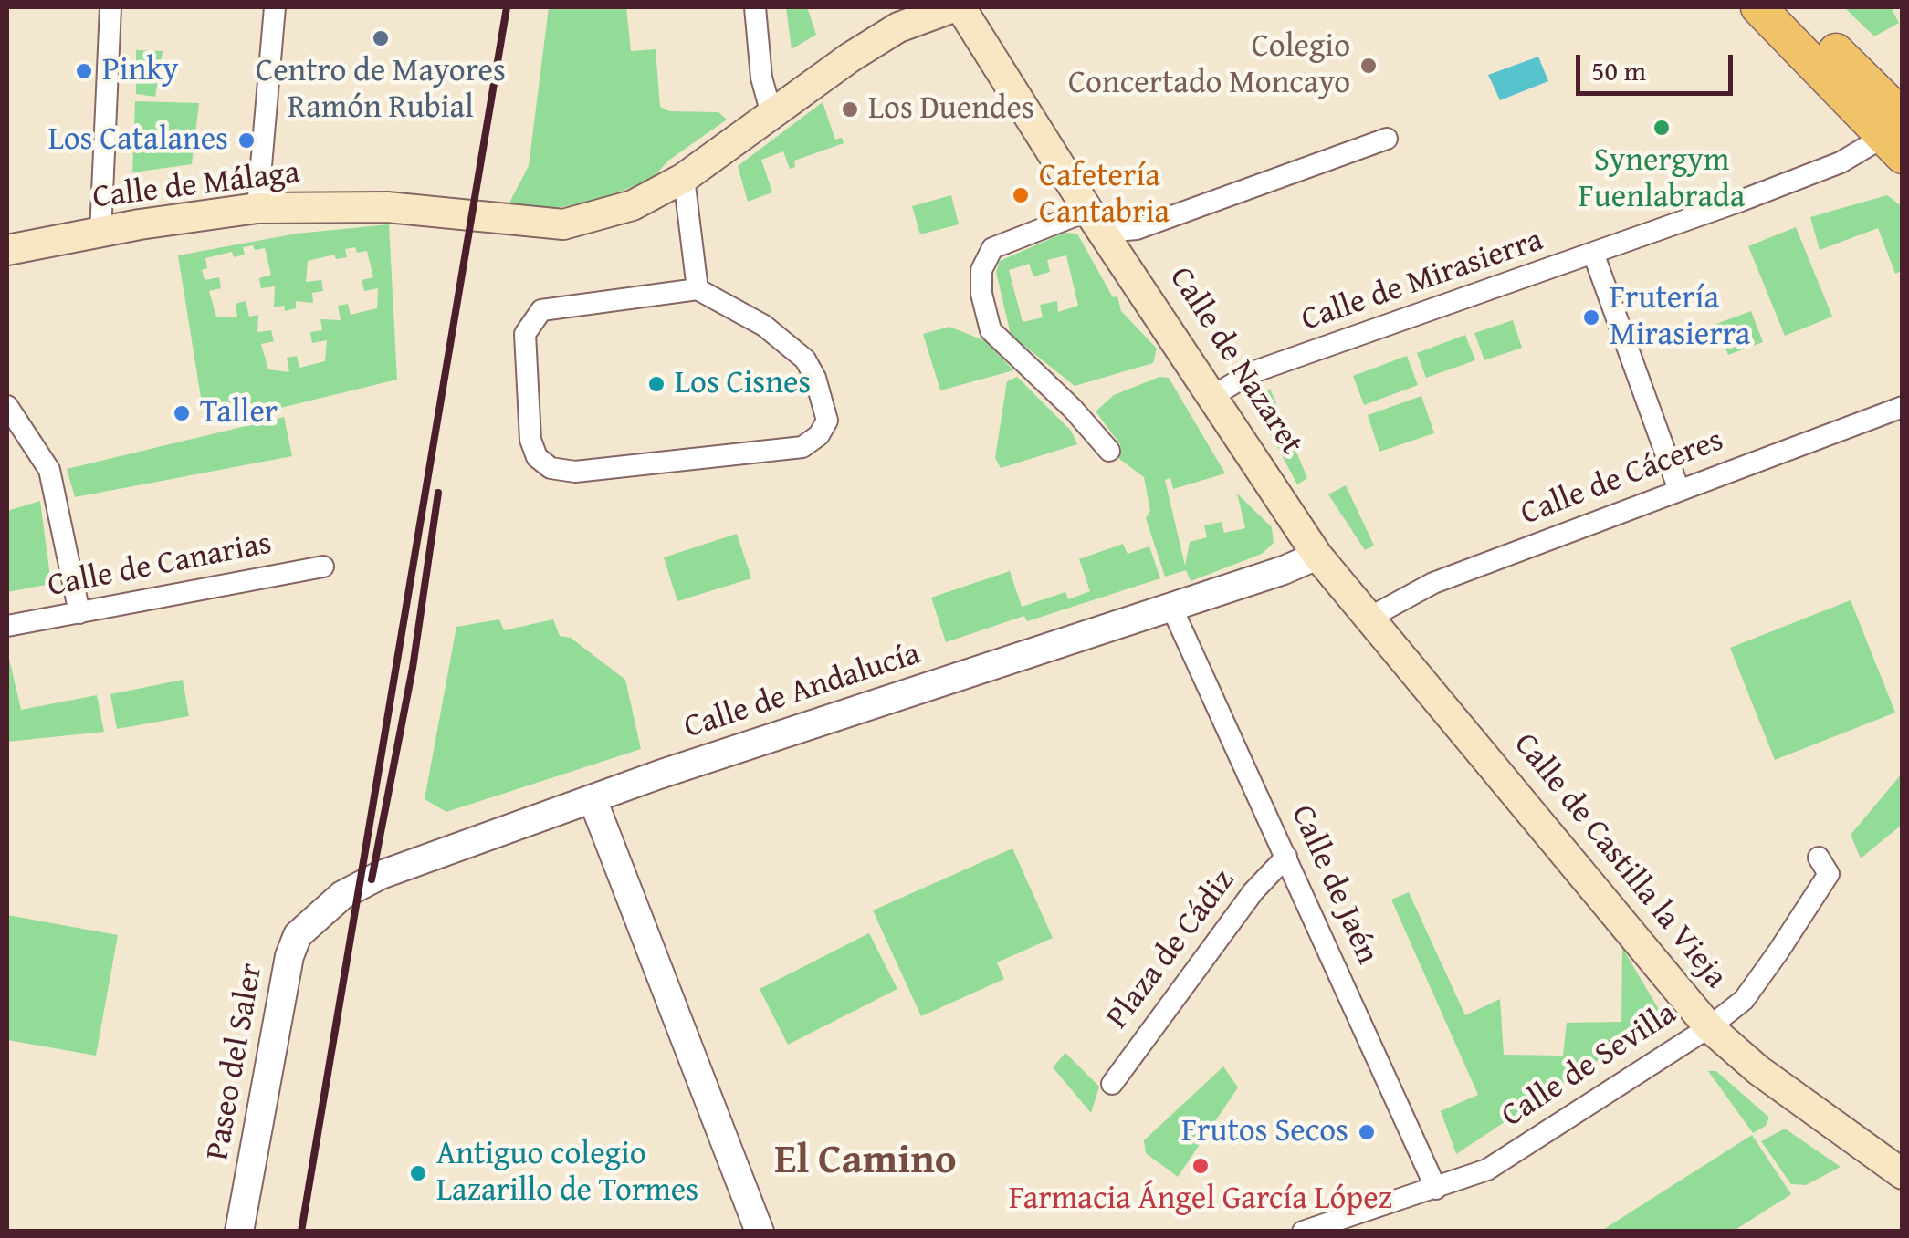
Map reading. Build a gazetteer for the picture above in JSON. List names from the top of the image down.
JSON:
{
  "streets": {
    "main road": ["Calle de Málaga", "Calle de Nazaret", "Calle de Castilla la Vieja"],
    "street": [
      "Calle de Mirasierra",
      "Calle de Cáceres",
      "Calle de Canarias",
      "Calle de Andalucía",
      "Calle de Jaén",
      "Plaza de Cádiz",
      "Paseo del Saler",
      "Calle de Sevilla"
    ]
  },
  "crossings": [
    ["Calle de Mirasierra", "Calle de Nazaret"],
    ["Calle de Nazaret", "Calle de Andalucía"],
    ["Calle de Nazaret", "Calle de Castilla la Vieja"],
    ["Calle de Cáceres", "Calle de Castilla la Vieja"],
    ["Calle de Andalucía", "Calle de Castilla la Vieja"],
    ["Calle de Andalucía", "Calle de Jaén"],
    ["Calle de Andalucía", "Paseo del Saler"],
    ["Calle de Castilla la Vieja", "Calle de Sevilla"],
    ["Calle de Jaén", "Plaza de Cádiz"],
    ["Calle de Jaén", "Calle de Sevilla"]
  ],
  "districts": ["El Camino"],
  "places": [
    "Centro de Mayores Ramón Rubial",
    "Colegio Concertado Moncayo",
    "Pinky",
    "Los Duendes",
    "Synergym Fuenlabrada",
    "Los Catalanes",
    "Cafetería Cantabria",
    "Frutería Mirasierra",
    "Los Cisnes",
    "Taller",
    "Frutos Secos",
    "Farmacia Ángel García López",
    "Antiguo colegio Lazarillo de Tormes"
  ],
  "scale_bar": "50 m"
}
